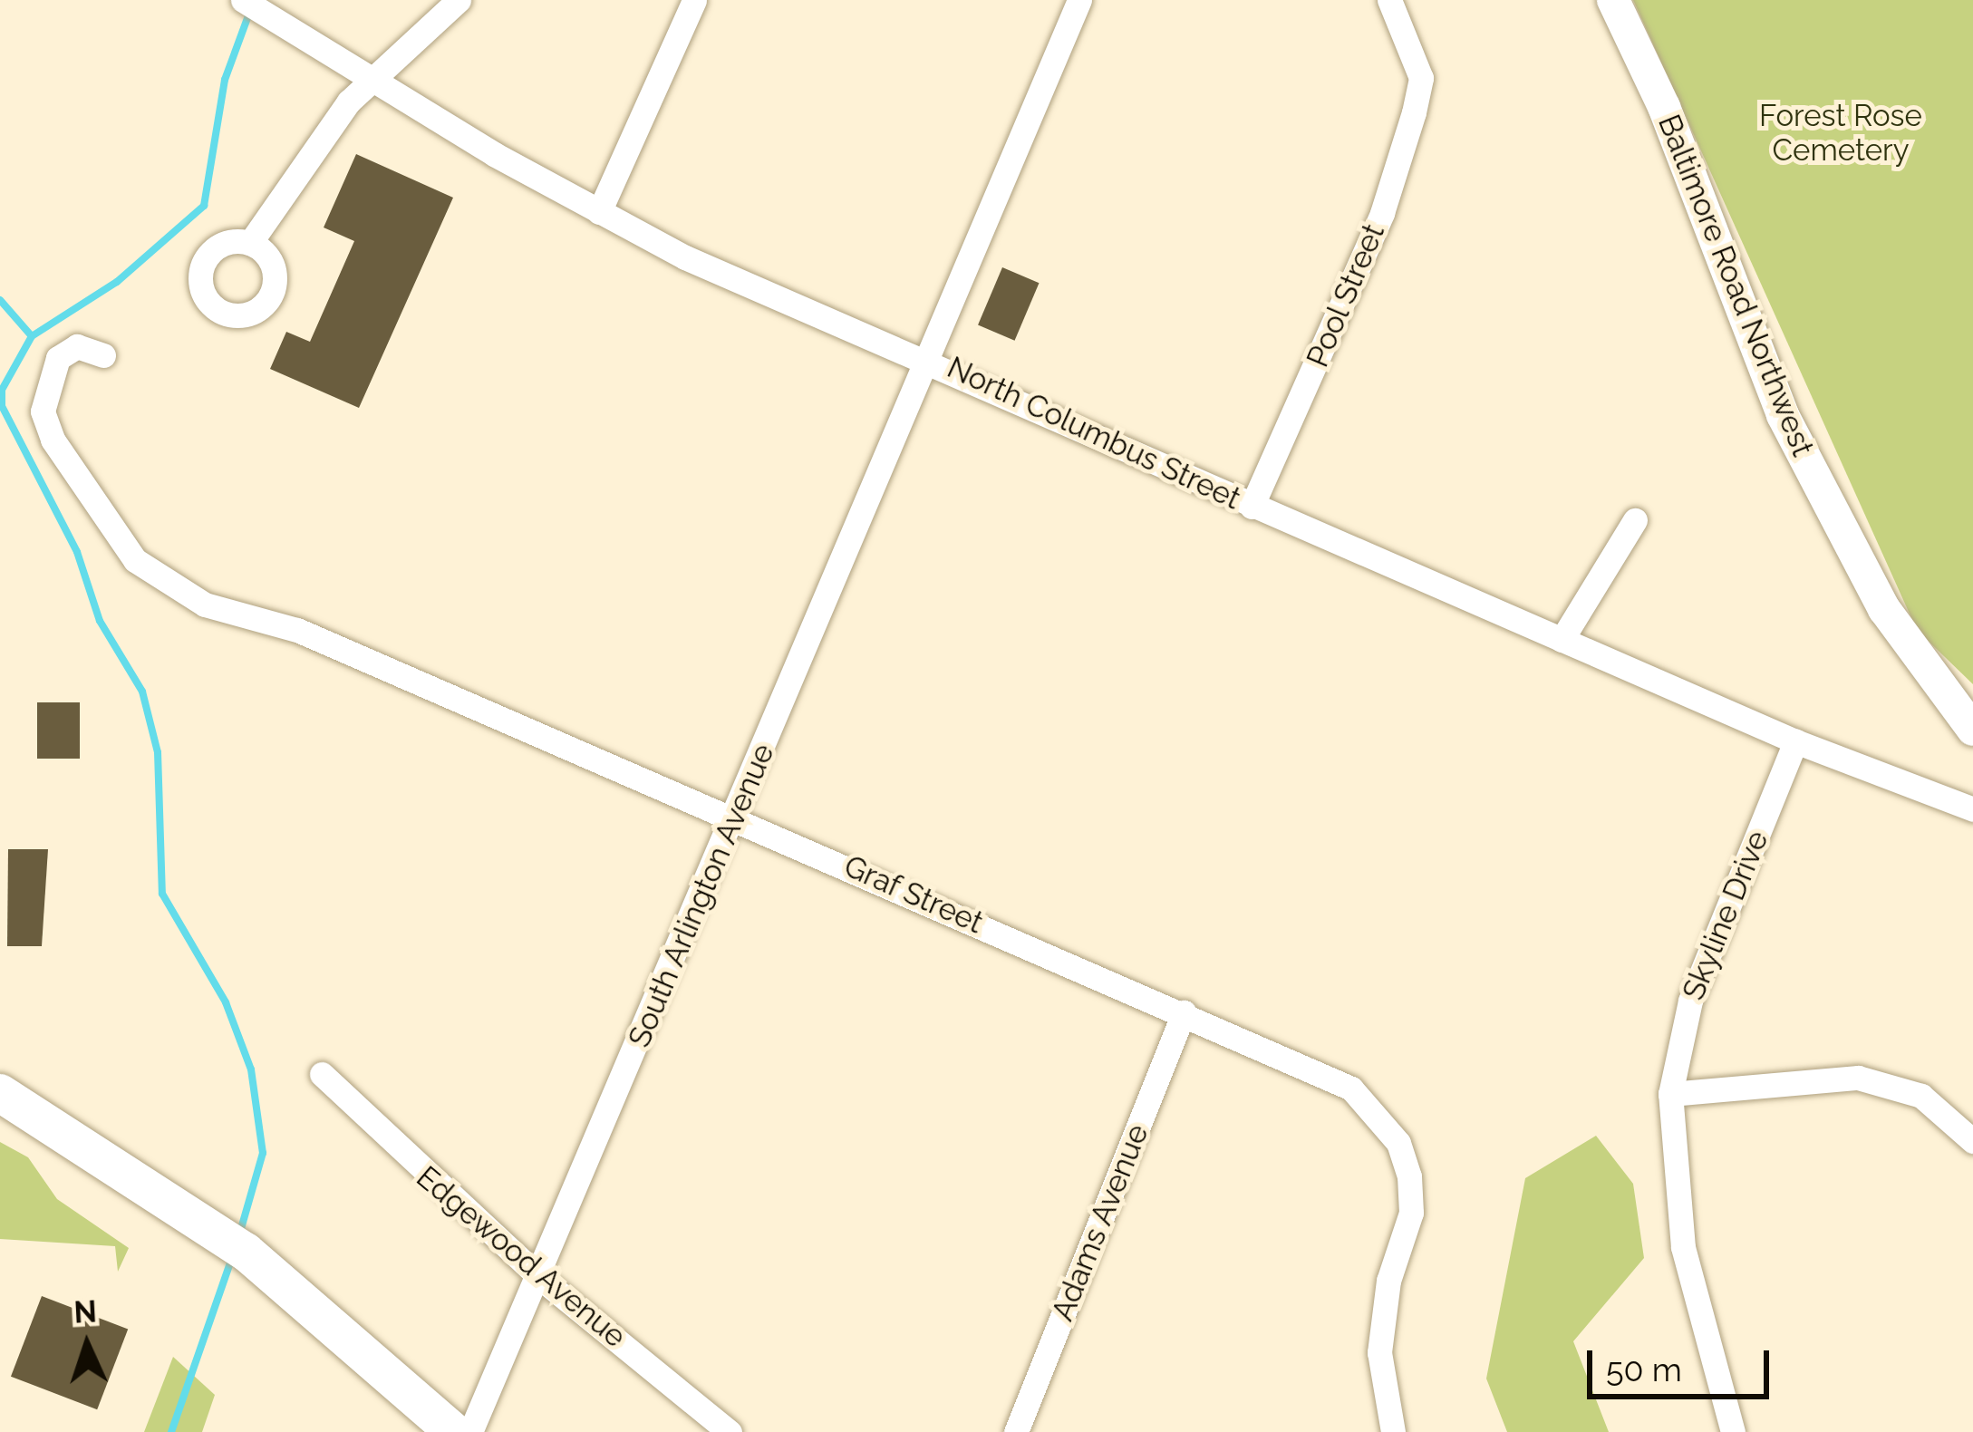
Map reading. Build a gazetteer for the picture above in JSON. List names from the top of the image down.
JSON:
{
  "streets": {
    "main road": ["Baltimore Road Northwest"],
    "street": [
      "Pool Street",
      "North Columbus Street",
      "Graf Street",
      "South Arlington Avenue",
      "Skyline Drive",
      "Adams Avenue",
      "Edgewood Avenue"
    ]
  },
  "crossings": [
    ["Pool Street", "North Columbus Street"],
    ["North Columbus Street", "South Arlington Avenue"],
    ["North Columbus Street", "Skyline Drive"],
    ["Graf Street", "South Arlington Avenue"],
    ["Graf Street", "Adams Avenue"],
    ["South Arlington Avenue", "Edgewood Avenue"]
  ],
  "parks": ["Forest Rose Cemetery"],
  "scale_bar": "50 m",
  "north": "top"
}
